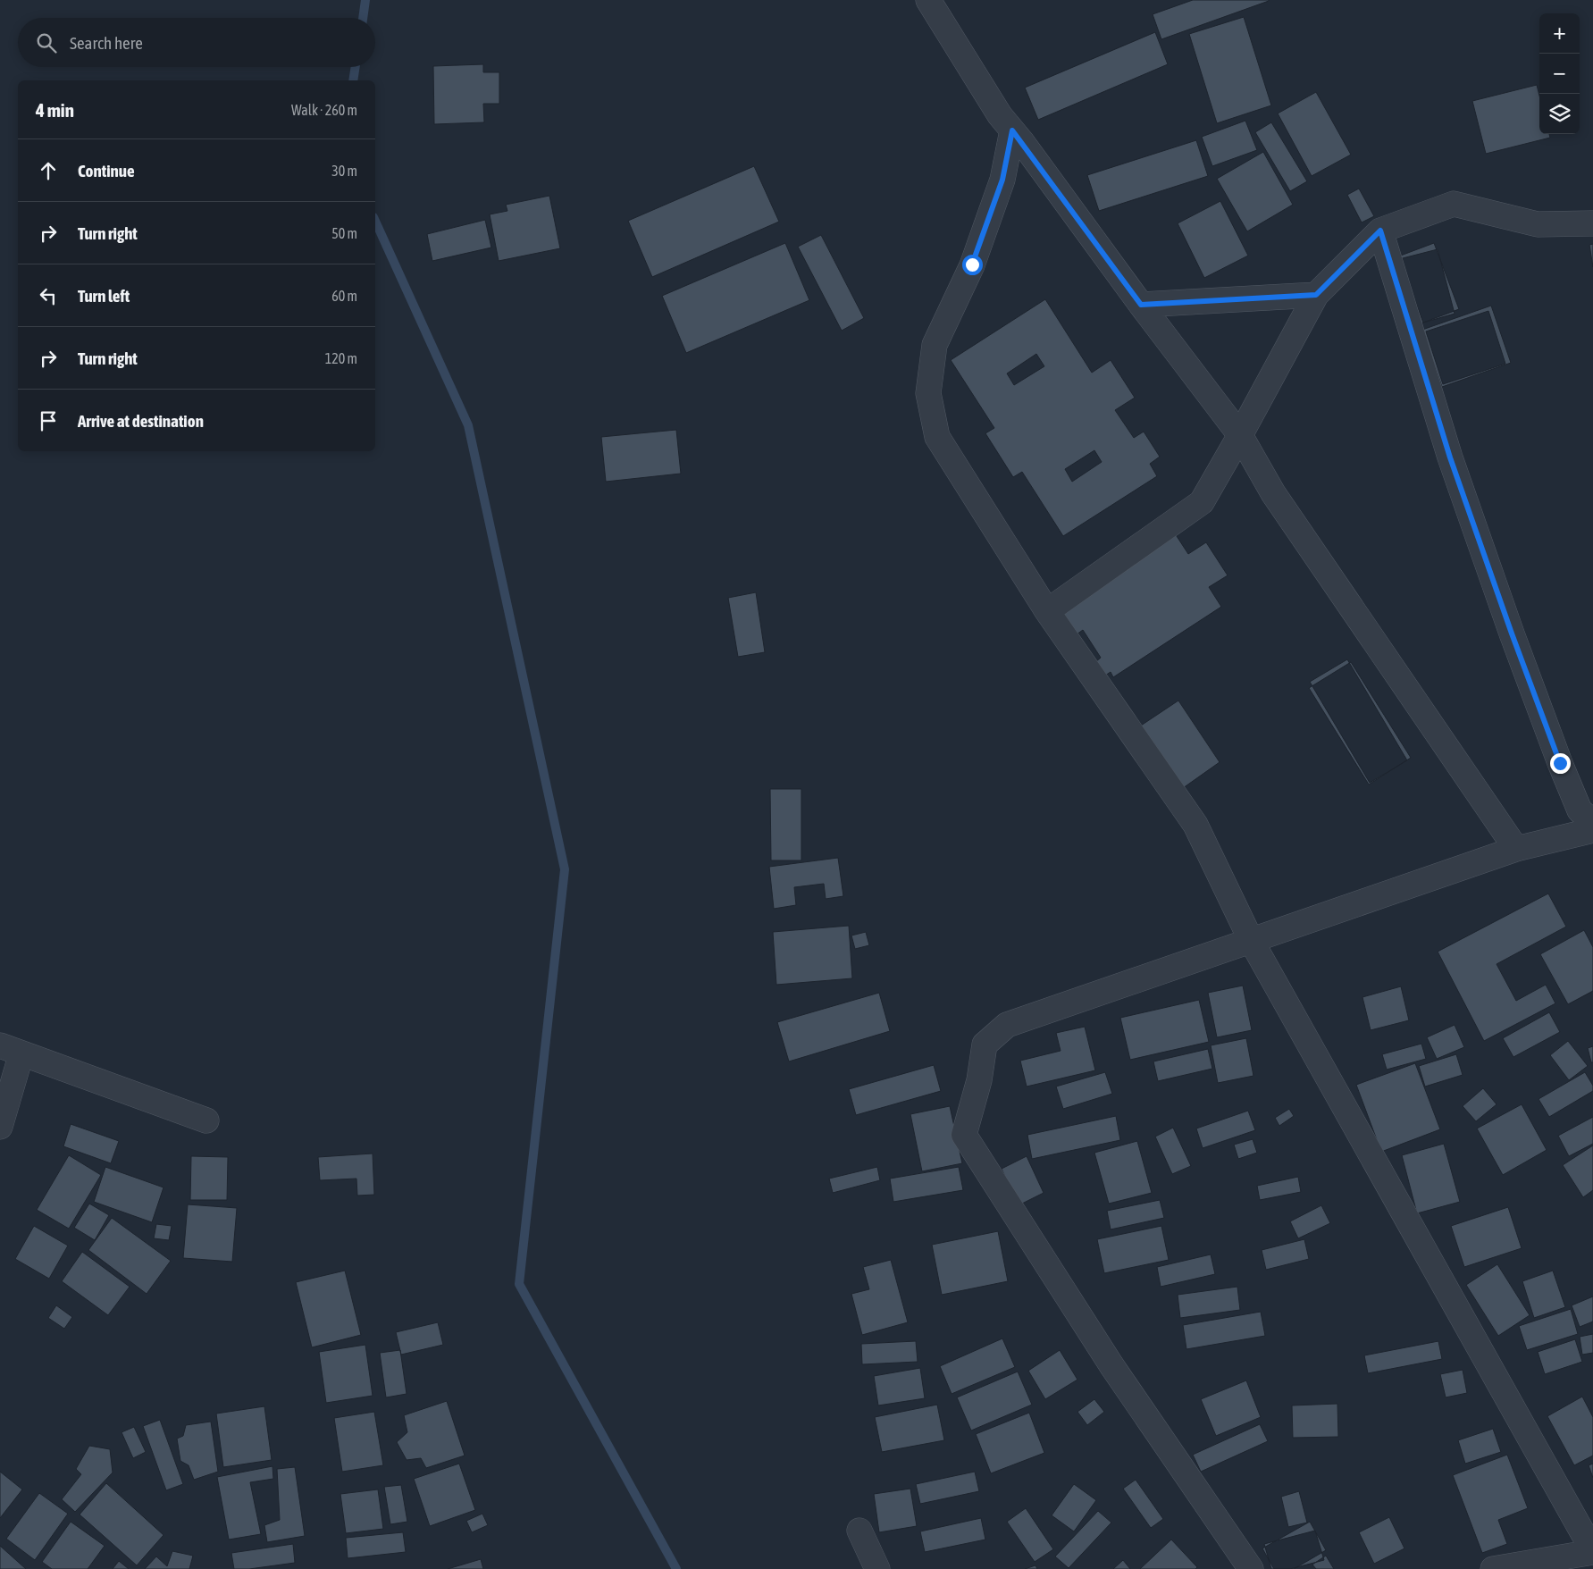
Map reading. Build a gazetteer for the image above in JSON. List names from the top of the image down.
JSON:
{
  "page": {
    "map_buttons": ["+", "−"],
    "search": "Search here",
    "heading": ["4 min", "Walk · 260 m"],
    "list": [
      ["Continue", "30 m"],
      ["Turn right", "50 m"],
      ["Turn left", "60 m"],
      ["Turn right", "120 m"],
      "Arrive at destination"
    ]
  }
}
